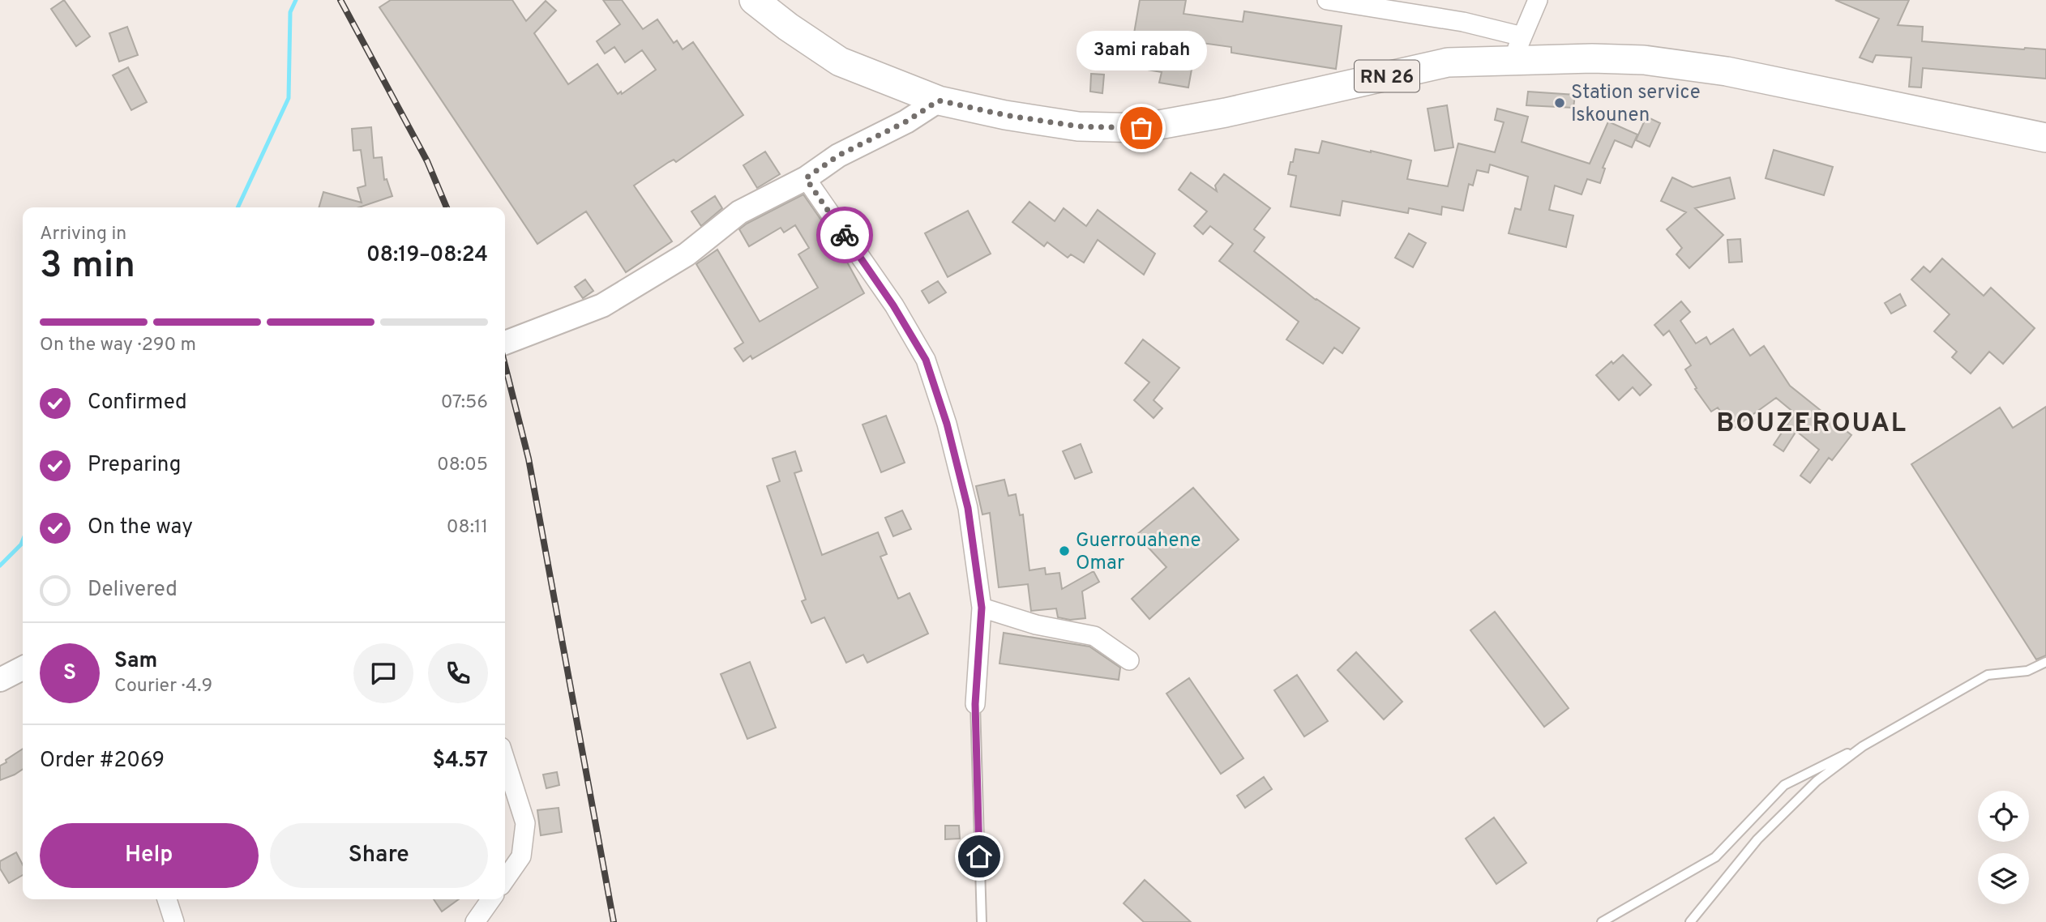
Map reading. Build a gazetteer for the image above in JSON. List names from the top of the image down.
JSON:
{
  "streets": {
    "main road": ["RN 26"]
  },
  "districts": ["BOUZEROUAL"],
  "places": ["Station service Iskounen", "3ami rabah", "Guerrouahene Omar"],
  "page": {
    "bubble": "3ami rabah",
    "heading": ["3 min", "Arriving in", "08:19–08:24"],
    "panel": [
      "Sam",
      "Courier · 4.9",
      "Order #2069",
      "$4.57"
    ],
    "bar": "On the way · 290 m",
    "list": [
      ["Confirmed", "07:56"],
      ["Preparing", "08:05"],
      ["On the way", "08:11"],
      "Delivered"
    ],
    "round": "S",
    "buttons": ["Help", "Share"]
  }
}
